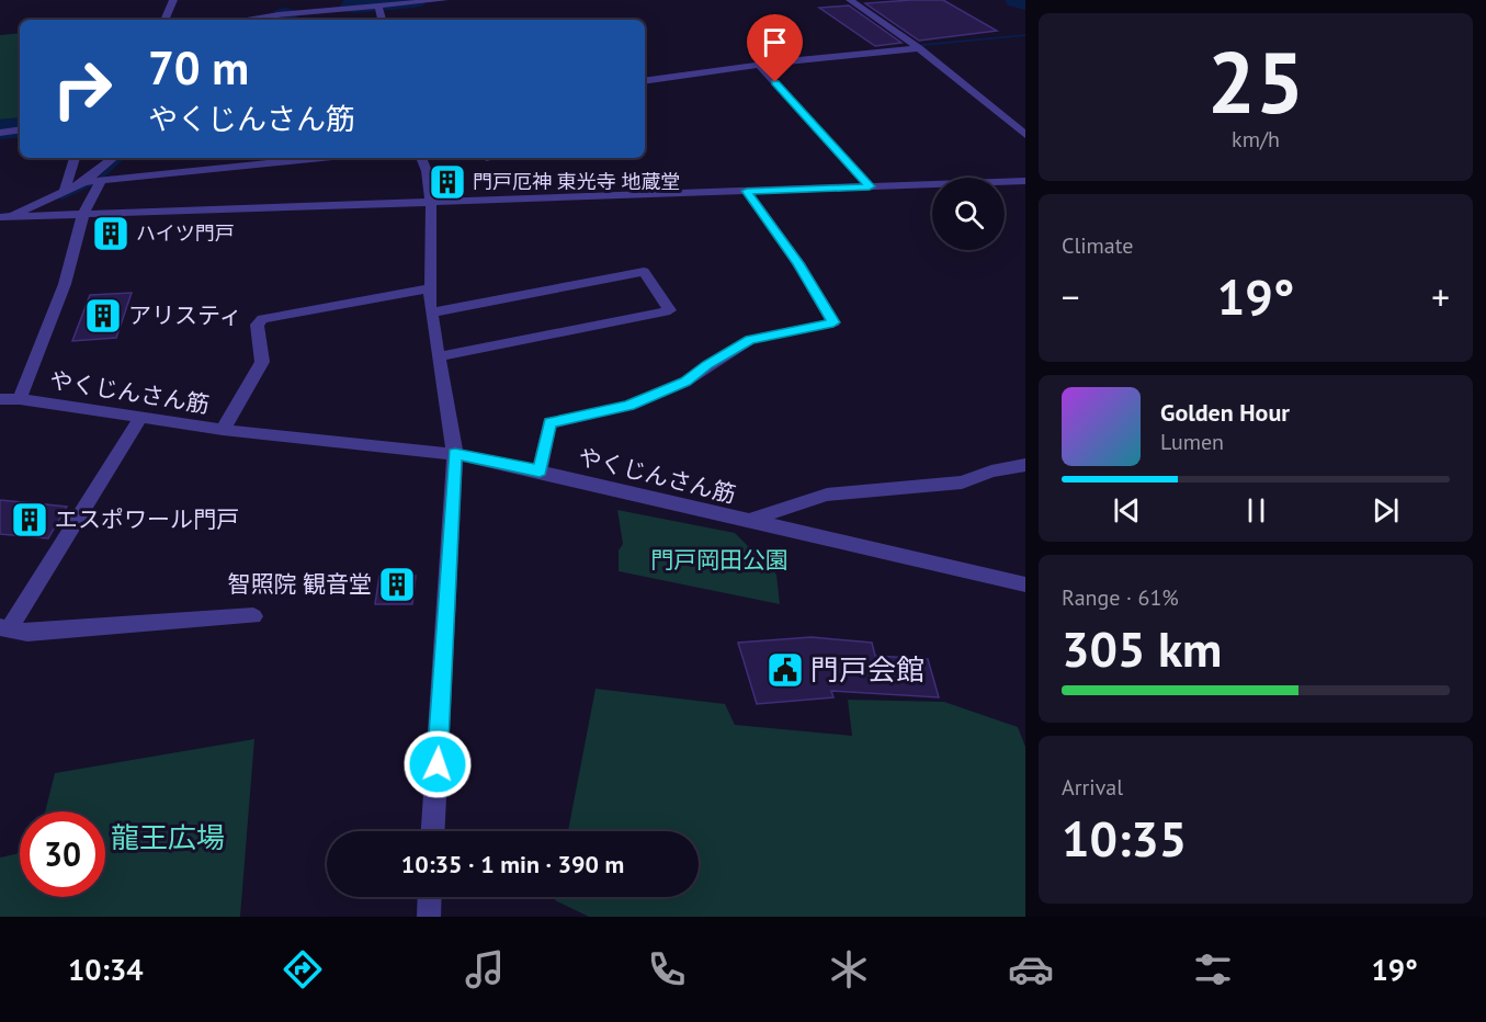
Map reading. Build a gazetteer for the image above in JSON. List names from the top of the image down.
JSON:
{
  "streets": {
    "street": ["やくじんさん筋"]
  },
  "parks": ["門戸岡田公園", "龍王広場"],
  "places": {
    "building": [
      "門戸厄神 東光寺 地蔵堂",
      "ハイツ門戸",
      "アリスティ",
      "エスポワール門戸",
      "智照院 観音堂"
    ],
    "public building": ["門戸会館"]
  },
  "page": {
    "tile": [
      ["25", "km/h"],
      "Climate",
      ["Range · 61%", "305 km"],
      ["Arrival", "10:35"]
    ],
    "turn": ["70 m", "やくじんさん筋"],
    "heat": ["−", "19°", "+"],
    "song": ["Golden Hour", "Lumen"],
    "limit": "30",
    "trip": "10:35 · 1 min · 390 m",
    "tabs": ["10:34", "19°"]
  }
}
